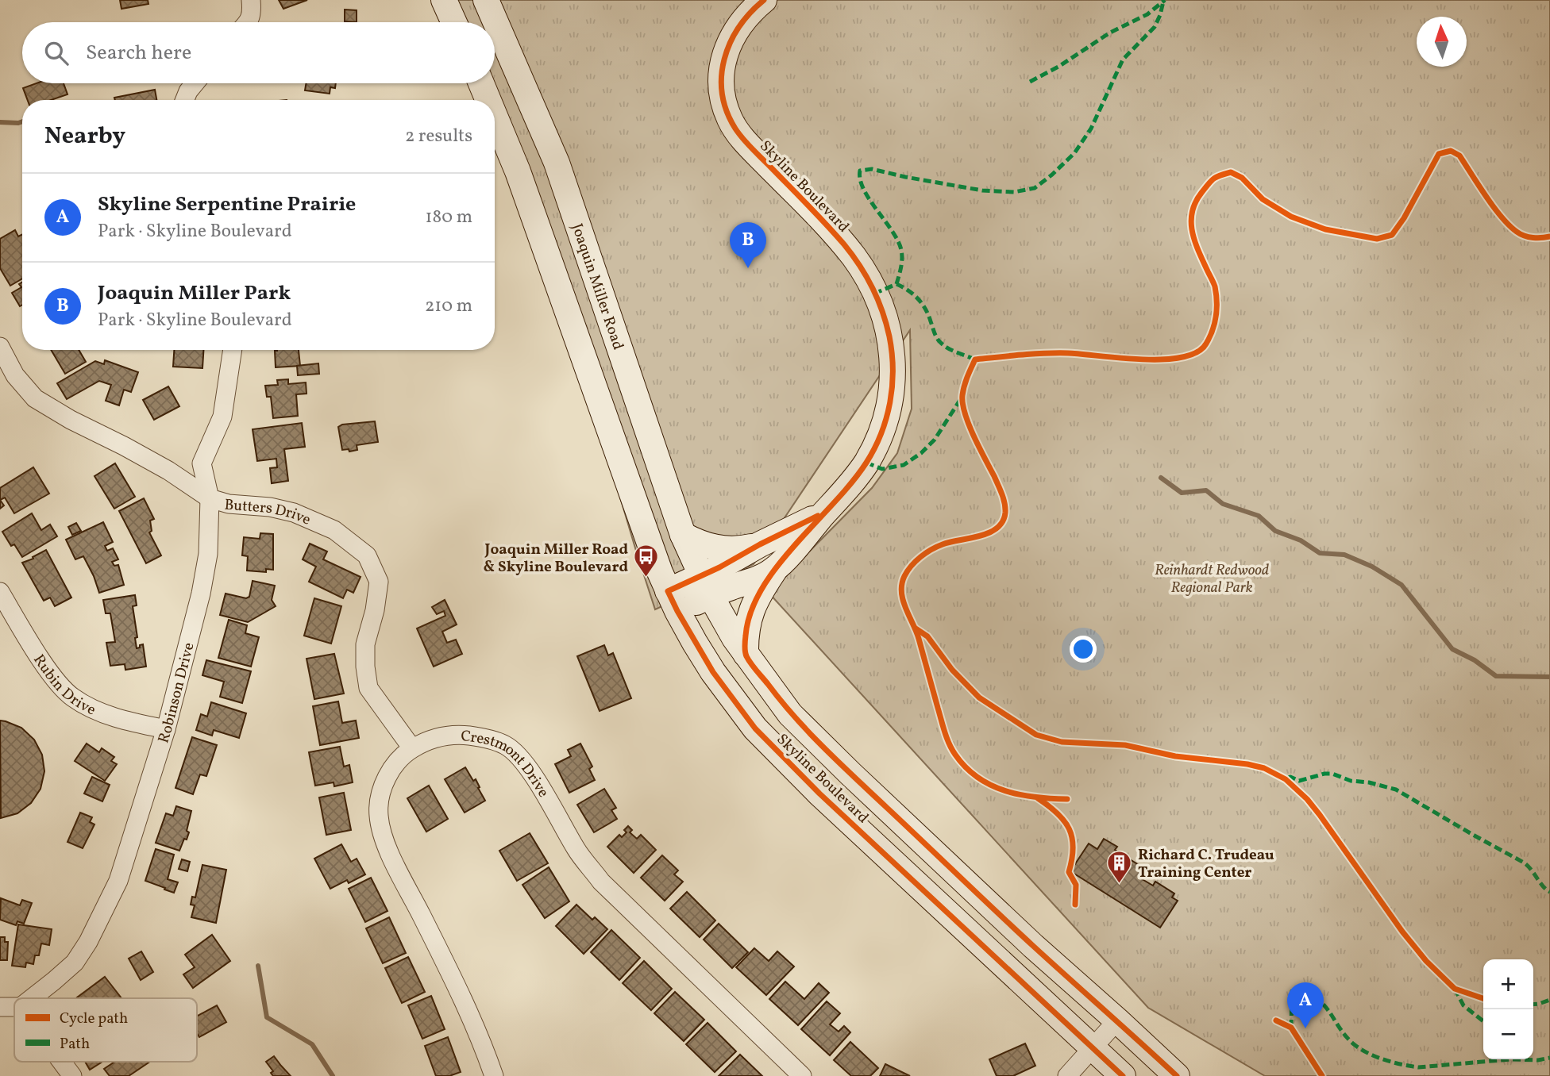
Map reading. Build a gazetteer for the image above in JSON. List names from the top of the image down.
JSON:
{
  "streets": {
    "main road": ["Skyline Boulevard", "Joaquin Miller Road"],
    "street": [
      "Butters Drive",
      "Rubin Drive",
      "Robinson Drive",
      "Crestmont Drive"
    ]
  },
  "crossings": [
    ["Skyline Boulevard", "Joaquin Miller Road"],
    ["Butters Drive", "Robinson Drive"],
    ["Butters Drive", "Crestmont Drive"],
    ["Rubin Drive", "Robinson Drive"]
  ],
  "parks": ["Reinhardt Redwood Regional Park"],
  "places": {
    "bus stop": ["Joaquin Miller Road & Skyline Boulevard"],
    "building": ["Richard C. Trudeau Training Center"]
  },
  "legend": ["Cycle path", "Path"],
  "north": "top",
  "page": {
    "search": "Search here",
    "heading": ["Nearby", "2 results"],
    "list": [
      {
        "mark": "A",
        "name": "Skyline Serpentine Prairie",
        "note": "Park · Skyline Boulevard",
        "value": "180 m"
      },
      {
        "mark": "B",
        "name": "Joaquin Miller Park",
        "note": "Park · Skyline Boulevard",
        "value": "210 m"
      }
    ],
    "pins": ["B", "A"],
    "map_buttons": ["+", "−"]
  }
}
